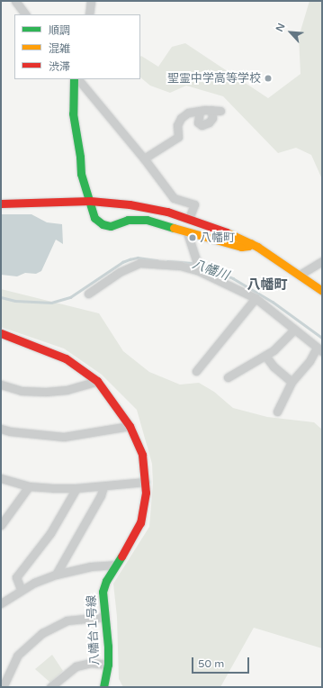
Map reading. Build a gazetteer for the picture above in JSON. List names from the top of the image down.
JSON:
{
  "streets": {
    "main road": ["八幡台１号線"]
  },
  "districts": ["八幡町"],
  "water": ["八幡川"],
  "places": ["聖霊中学高等学校", "八幡町"],
  "legend": ["順調", "混雑", "渋滞"],
  "scale_bar": "50 m",
  "north": "top left"
}
